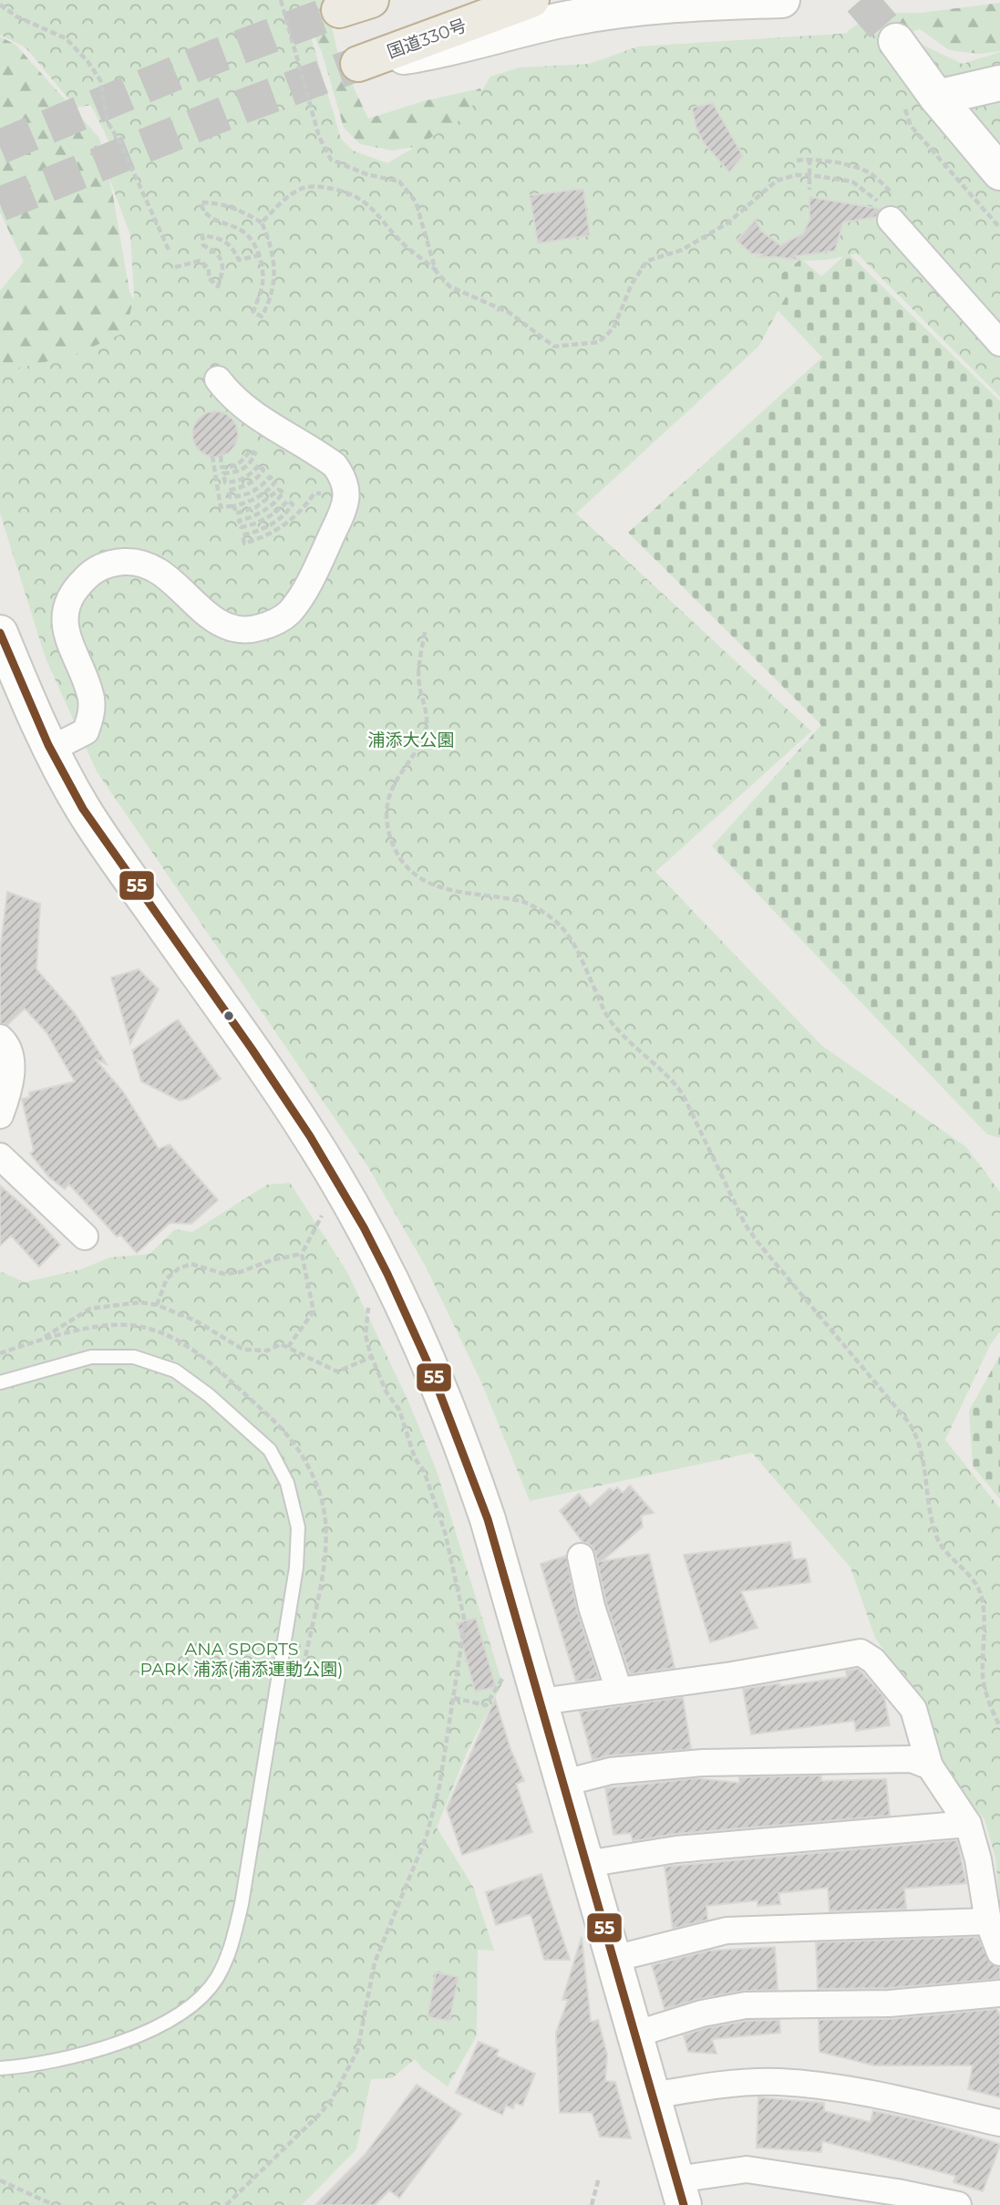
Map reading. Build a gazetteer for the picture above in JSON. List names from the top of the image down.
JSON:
{
  "streets": {
    "highway": ["国道330号"]
  },
  "parks": ["浦添大公園", "ANA SPORTS PARK 浦添(浦添運動公園)"],
  "lines": ["transit line 55"]
}
